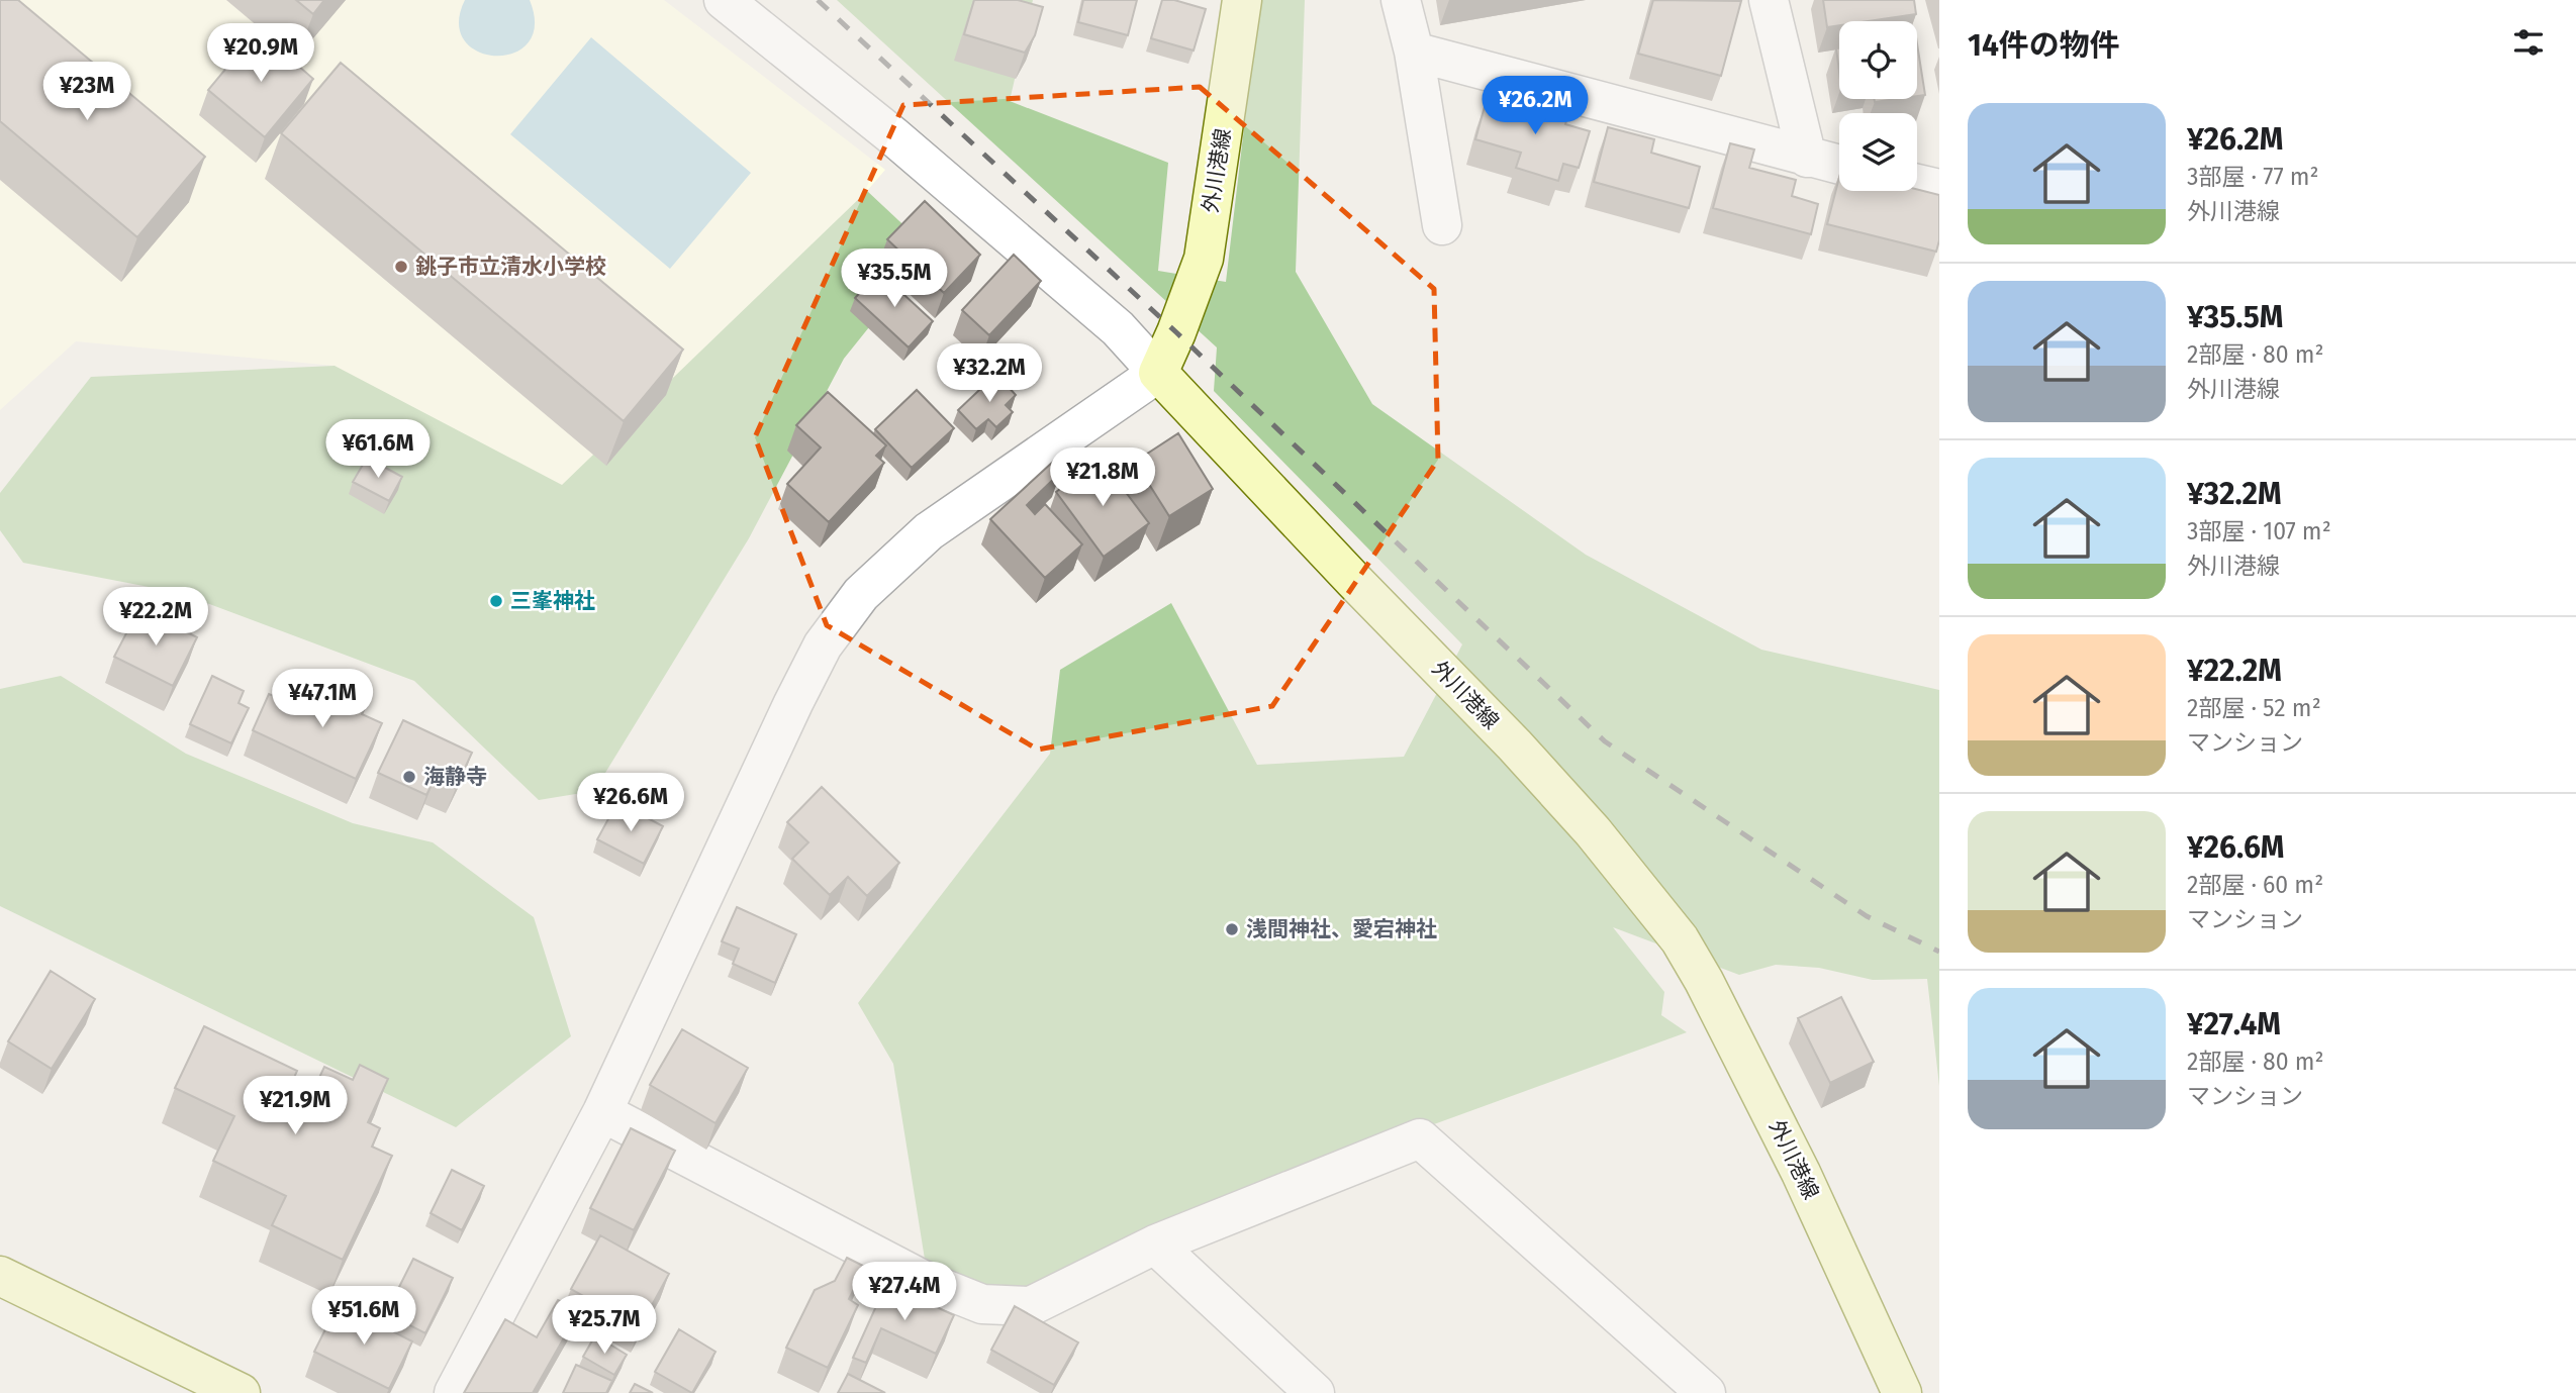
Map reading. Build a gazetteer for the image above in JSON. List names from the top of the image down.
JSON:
{
  "streets": {
    "main road": ["外川港線"]
  },
  "places": [
    "銚子市立清水小学校",
    "三峯神社",
    "海静寺",
    "浅間神社、愛宕神社"
  ],
  "page": {
    "heading": "14件の物件",
    "price": [
      "¥20.9M",
      "¥23M",
      "¥26.2M",
      "¥35.5M",
      "¥32.2M",
      "¥61.6M",
      "¥21.8M",
      "¥22.2M",
      "¥47.1M",
      "¥26.6M",
      "¥21.9M",
      "¥27.4M",
      "¥51.6M",
      "¥25.7M"
    ],
    "list": [
      {
        "name": "¥26.2M",
        "note": "3部屋 · 77 m² · 外川港線"
      },
      {
        "name": "¥35.5M",
        "note": "2部屋 · 80 m² · 外川港線"
      },
      {
        "name": "¥32.2M",
        "note": "3部屋 · 107 m² · 外川港線"
      },
      {
        "name": "¥22.2M",
        "note": "2部屋 · 52 m² · マンション"
      },
      {
        "name": "¥26.6M",
        "note": "2部屋 · 60 m² · マンション"
      },
      {
        "name": "¥27.4M",
        "note": "2部屋 · 80 m² · マンション"
      }
    ]
  }
}
